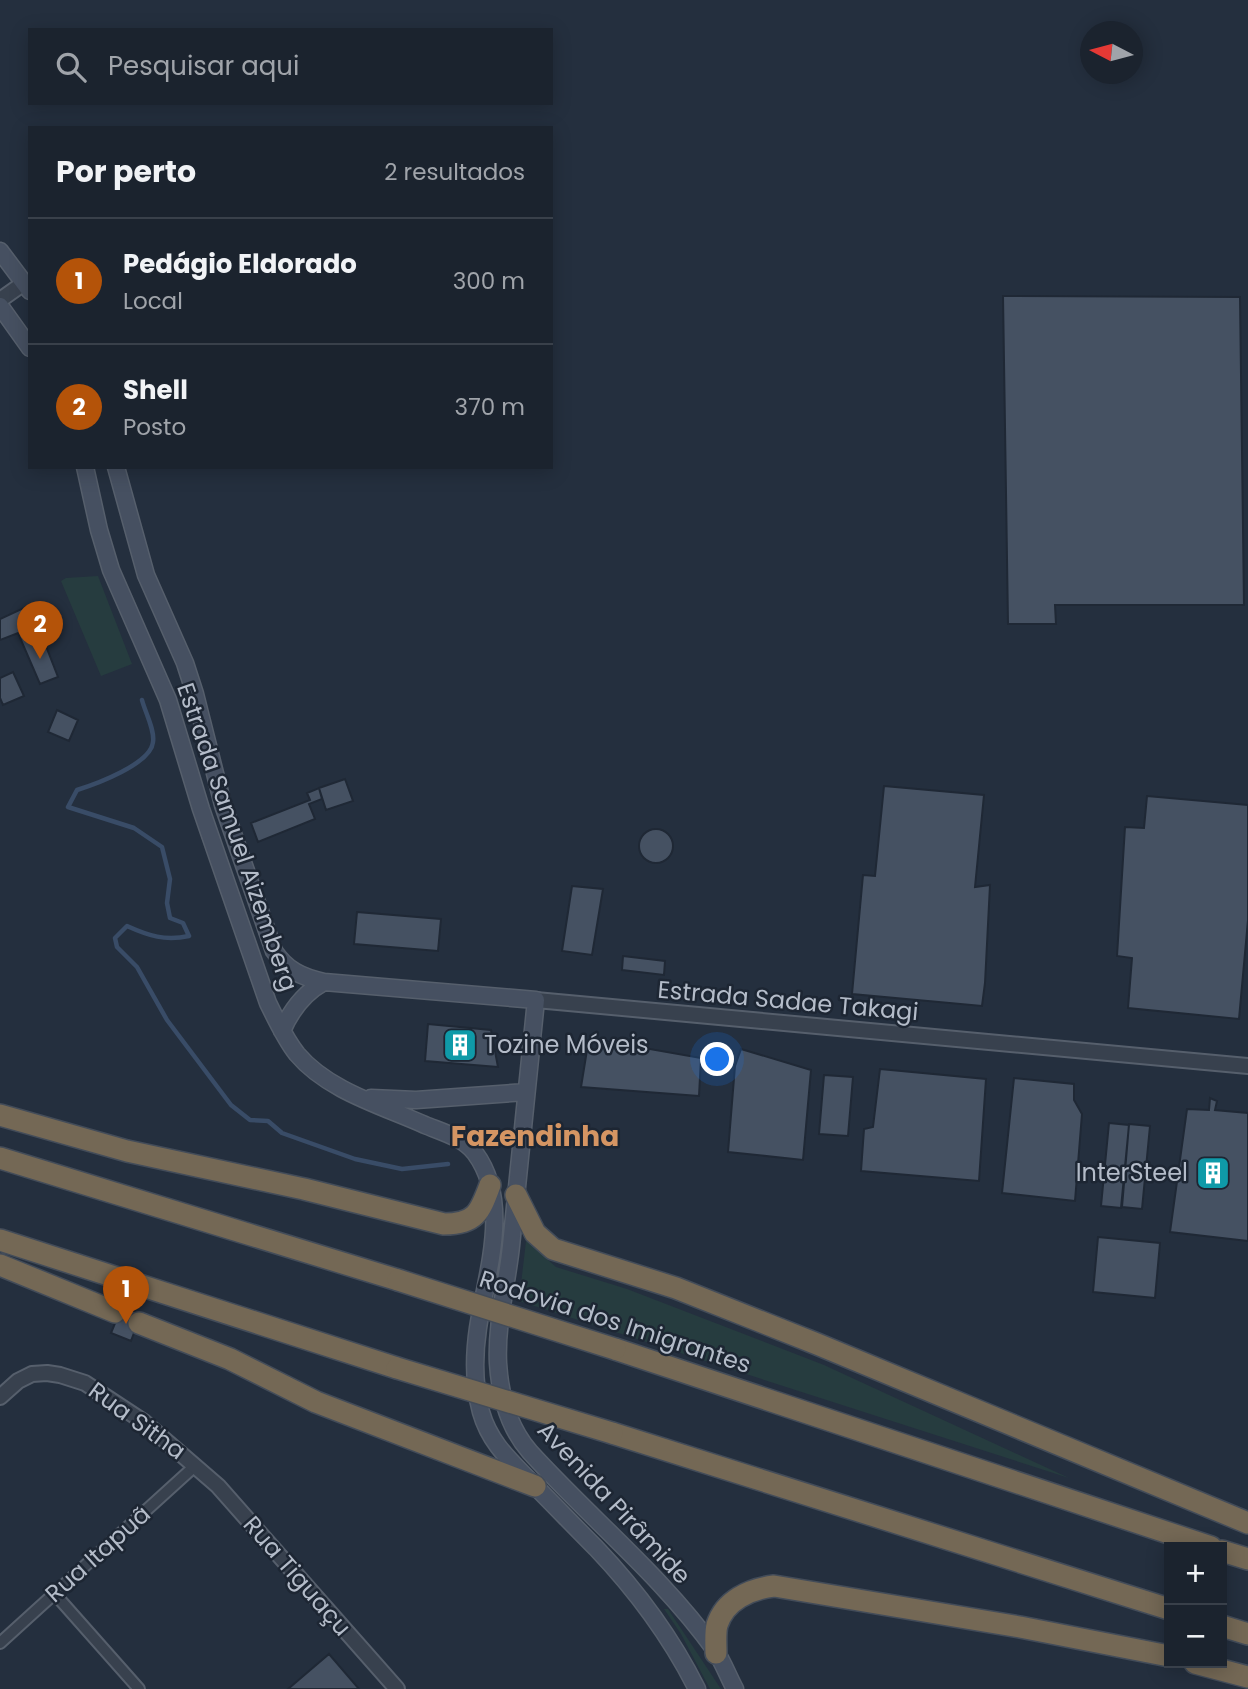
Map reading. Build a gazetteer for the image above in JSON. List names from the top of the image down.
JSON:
{
  "streets": {
    "highway": ["Rodovia dos Imigrantes"],
    "main road": ["Estrada Samuel Aizemberg", "Estrada Sadae Takagi", "Avenida Pirâmide"],
    "street": ["Rua Sitha", "Rua Itapuã", "Rua Tiguaçu"]
  },
  "crossings": [
    ["Estrada Samuel Aizemberg", "Estrada Sadae Takagi"],
    ["Estrada Samuel Aizemberg", "Avenida Pirâmide"],
    ["Estrada Sadae Takagi", "Avenida Pirâmide"],
    ["Rua Sitha", "Rua Itapuã"],
    ["Rua Sitha", "Rua Tiguaçu"],
    ["Rua Itapuã", "Rua Tiguaçu"]
  ],
  "districts": ["Fazendinha"],
  "places": {
    "building": ["Tozine Móveis", "InterSteel"]
  },
  "north": "left",
  "page": {
    "search": "Pesquisar aqui",
    "heading": ["Por perto", "2 resultados"],
    "list": [
      {
        "mark": "1",
        "name": "Pedágio Eldorado",
        "note": "Local",
        "value": "300 m"
      },
      {
        "mark": "2",
        "name": "Shell",
        "note": "Posto",
        "value": "370 m"
      }
    ],
    "pins": ["2", "1"],
    "map_buttons": ["+", "−"]
  }
}
